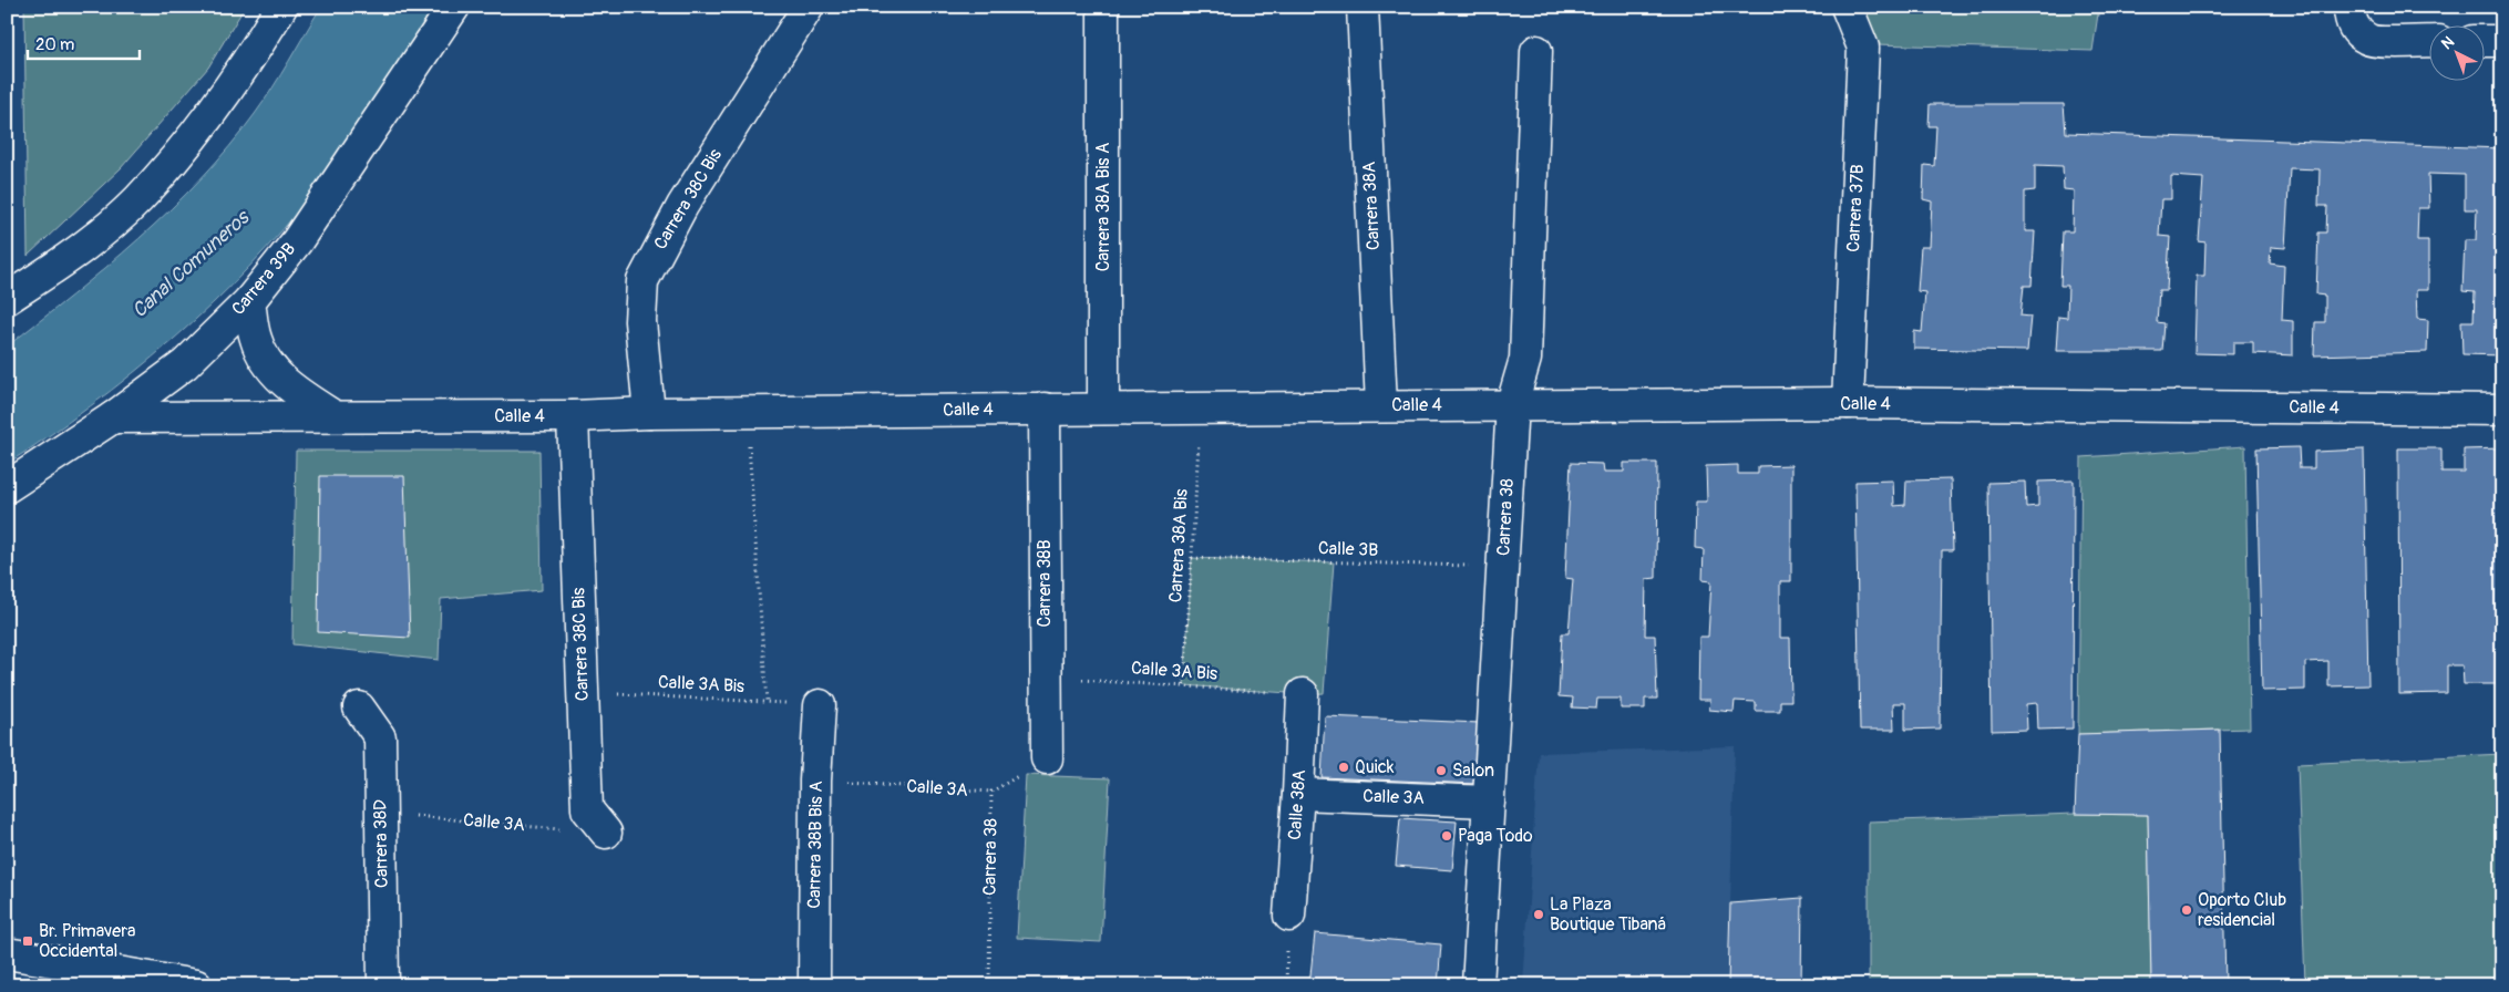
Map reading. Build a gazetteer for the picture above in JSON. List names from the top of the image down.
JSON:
{
  "streets": {
    "street": [
      "Carrera 38C Bis",
      "Carrera 38A",
      "Carrera 38A Bis A",
      "Carrera 37B",
      "Carrera 39B",
      "Calle 4",
      "Carrera 38",
      "Carrera 38B",
      "Calle 3A",
      "Calle 38A",
      "Carrera 38D",
      "Carrera 38B Bis A"
    ],
    "path": ["Carrera 38A Bis", "Calle 3B", "Calle 3A Bis"]
  },
  "crossings": [
    ["Carrera 38C Bis", "Calle 4"],
    ["Carrera 38C Bis", "Calle 3A Bis"],
    ["Carrera 38C Bis", "Calle 3A"],
    ["Carrera 38A", "Calle 4"],
    ["Carrera 38A Bis A", "Calle 4"],
    ["Carrera 37B", "Calle 4"],
    ["Carrera 39B", "Calle 4"],
    ["Calle 4", "Carrera 38"],
    ["Calle 4", "Carrera 38A Bis"],
    ["Calle 4", "Carrera 38B"],
    ["Carrera 38", "Calle 3B"],
    ["Carrera 38", "Carrera 38B"],
    ["Carrera 38", "Calle 3A"],
    ["Carrera 38A Bis", "Calle 3B"],
    ["Carrera 38A Bis", "Calle 3A Bis"],
    ["Carrera 38B", "Calle 3A Bis"],
    ["Calle 3A Bis", "Calle 38A"],
    ["Calle 3A Bis", "Carrera 38B Bis A"],
    ["Calle 3A", "Calle 38A"],
    ["Calle 3A", "Carrera 38D"],
    ["Calle 3A", "Carrera 38B Bis A"]
  ],
  "water": ["Canal Comuneros"],
  "places": {
    "other": [
      "Quick",
      "Salon",
      "Paga Todo",
      "Oporto Club residencial",
      "La Plaza Boutique Tibaná"
    ],
    "transit": ["Br. Primavera Occidental"]
  },
  "scale_bar": "20 m",
  "north": "top left"
}
